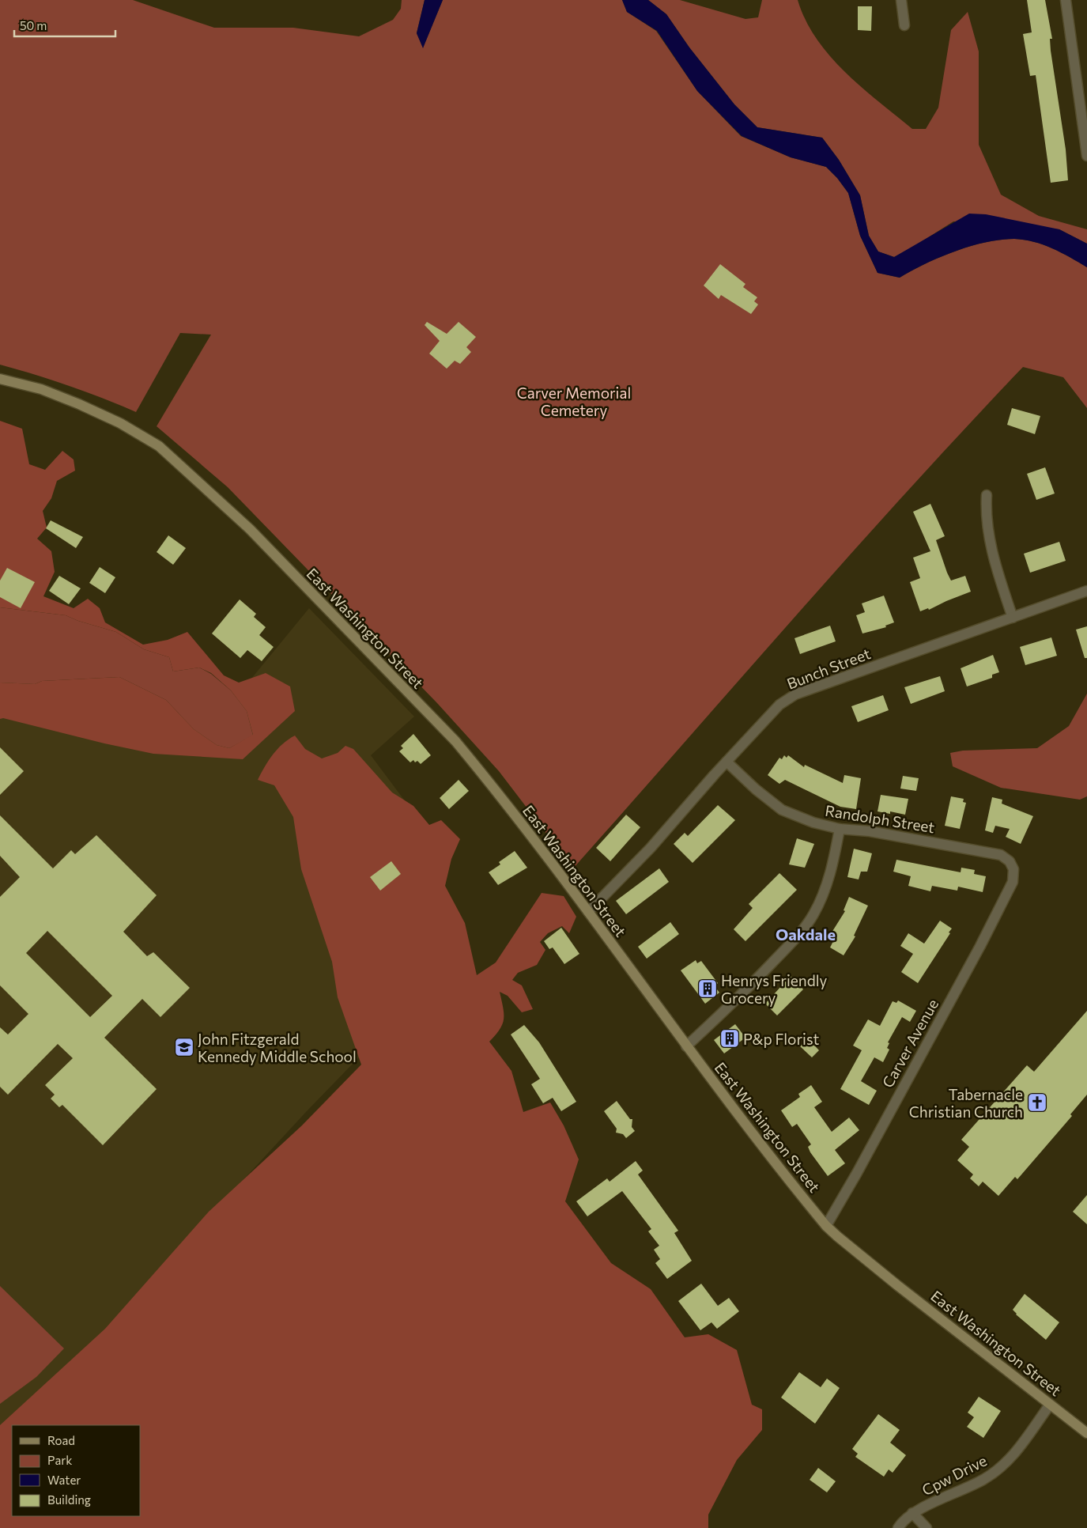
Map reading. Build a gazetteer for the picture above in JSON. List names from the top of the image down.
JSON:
{
  "streets": {
    "main road": ["East Washington Street"],
    "street": [
      "Bunch Street",
      "Randolph Street",
      "Carver Avenue",
      "Cpw Drive"
    ]
  },
  "crossings": [
    ["East Washington Street", "Bunch Street"],
    ["East Washington Street", "Carver Avenue"],
    ["East Washington Street", "Cpw Drive"],
    ["Bunch Street", "Randolph Street"],
    ["Randolph Street", "Carver Avenue"]
  ],
  "districts": ["Oakdale"],
  "parks": ["Carver Memorial Cemetery"],
  "places": {
    "building": ["Henrys Friendly Grocery", "P&p Florist"],
    "school or university": ["John Fitzgerald Kennedy Middle School"],
    "church": ["Tabernacle Christian Church"]
  },
  "legend": [
    "Road",
    "Park",
    "Water",
    "Building"
  ],
  "scale_bar": "50 m"
}
